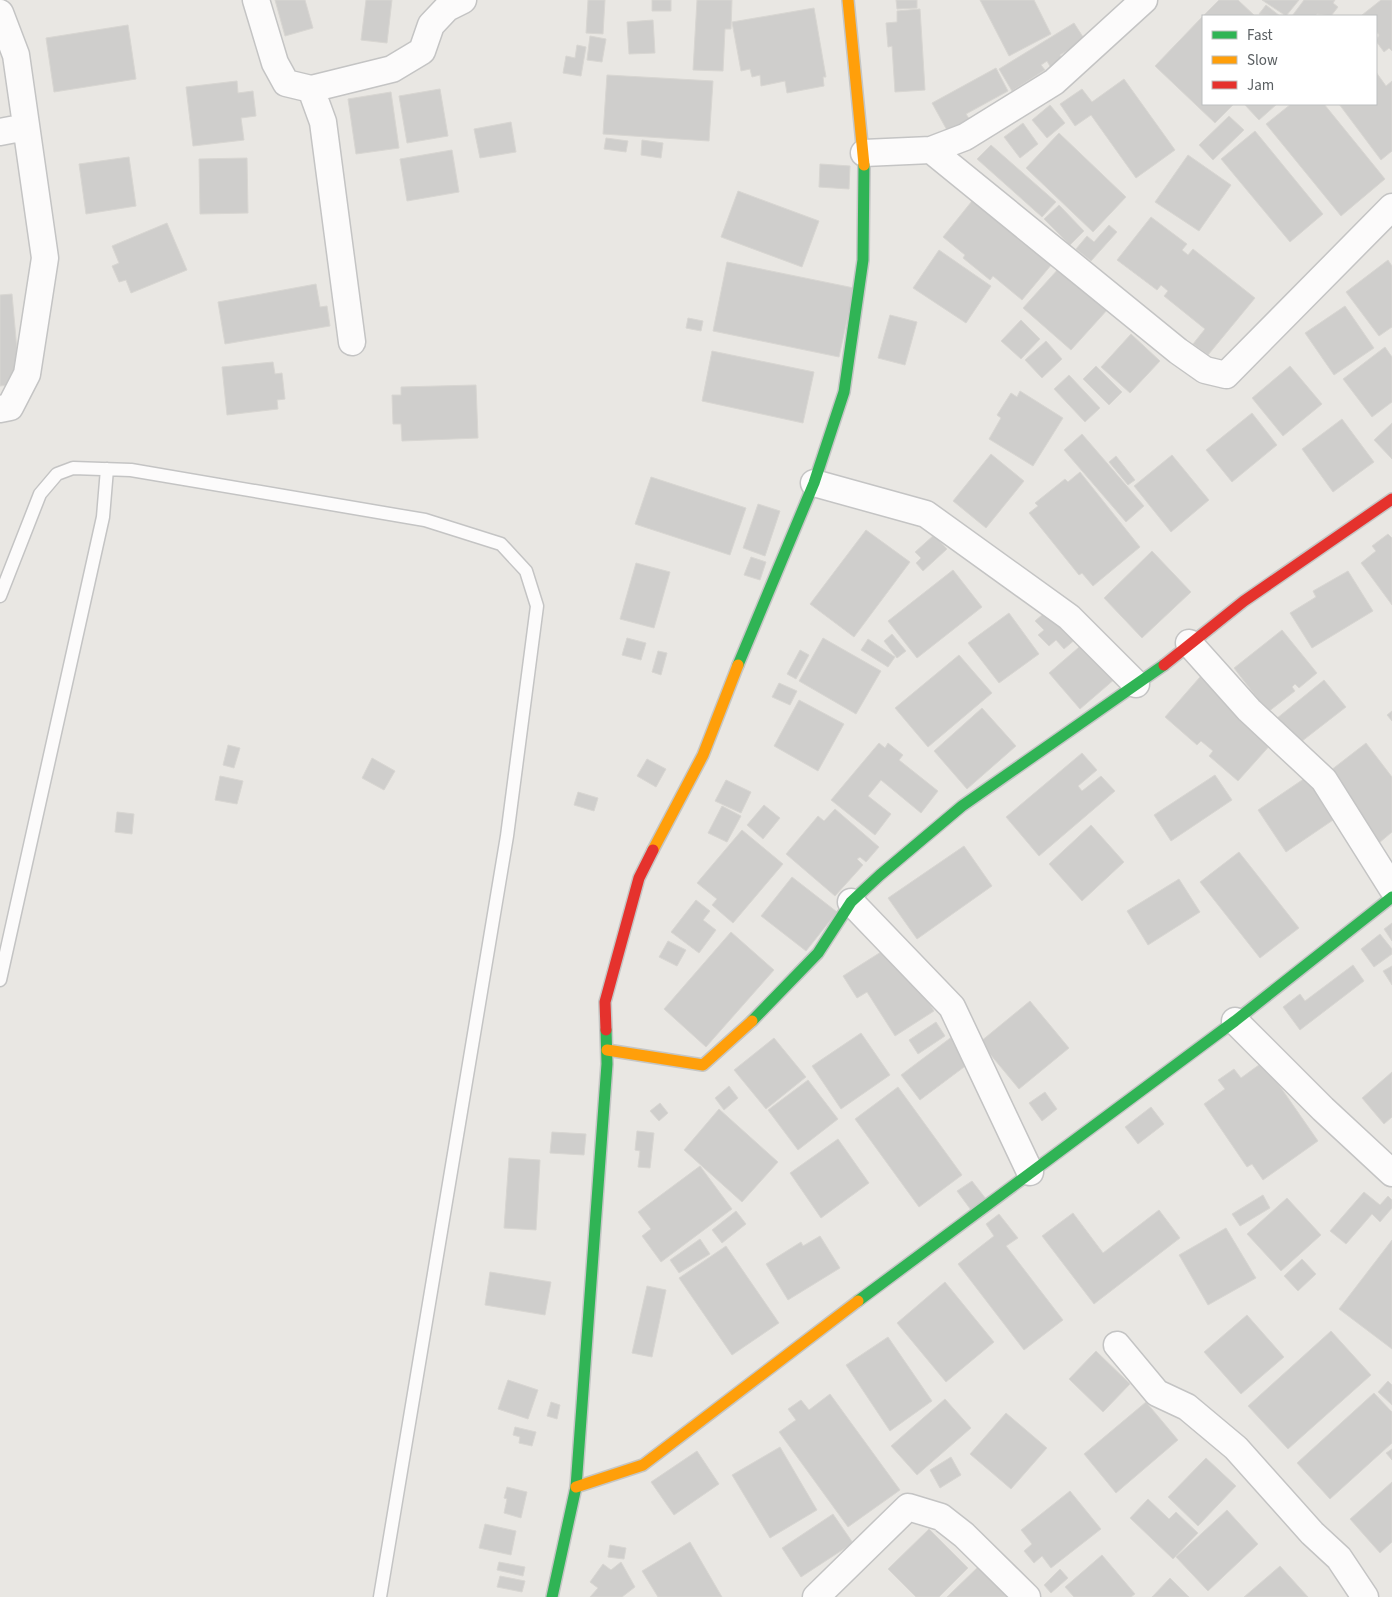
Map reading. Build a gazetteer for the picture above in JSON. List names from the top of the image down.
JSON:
{
  "legend": ["Fast", "Slow", "Jam"]
}
